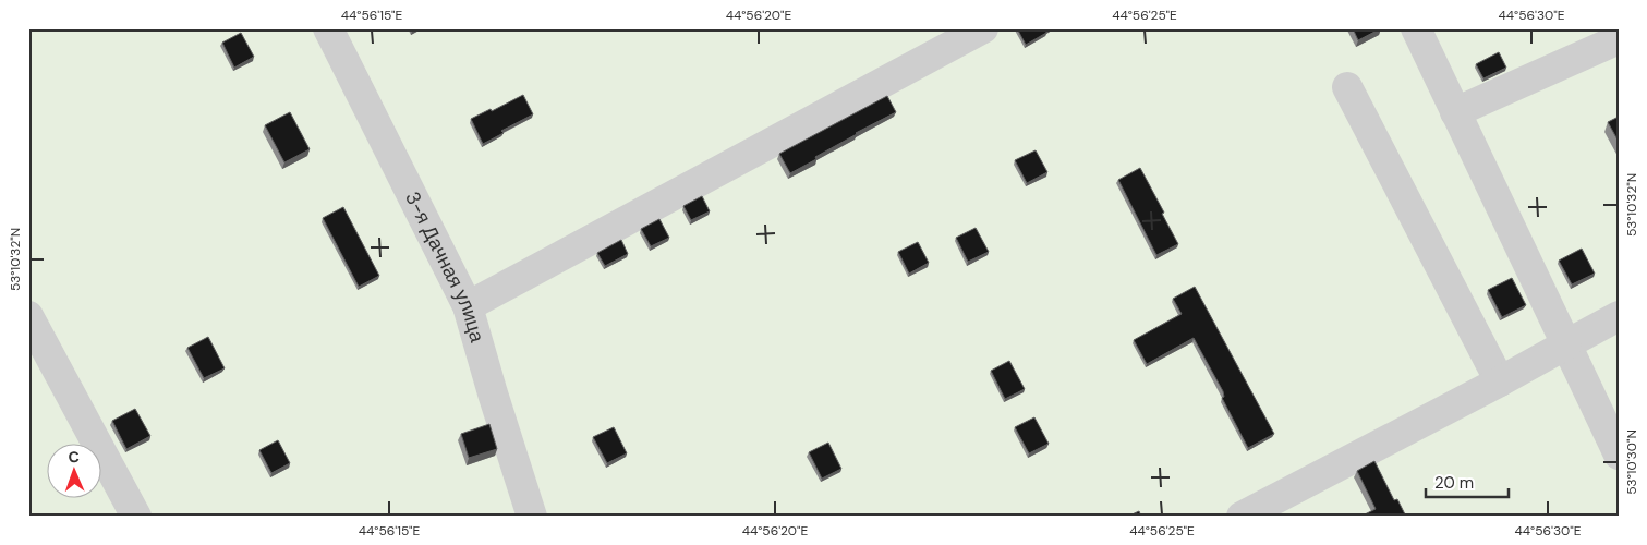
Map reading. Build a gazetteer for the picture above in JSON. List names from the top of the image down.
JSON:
{
  "streets": {
    "street": ["3-я Дачная улица"]
  },
  "scale_bar": "20 m",
  "north": "top",
  "coordinates": [
    "44°56'15\"E",
    "44°56'20\"E",
    "44°56'25\"E",
    "44°56'30\"E",
    "53°10'32\"N",
    "53°10'30\"N"
  ]
}
